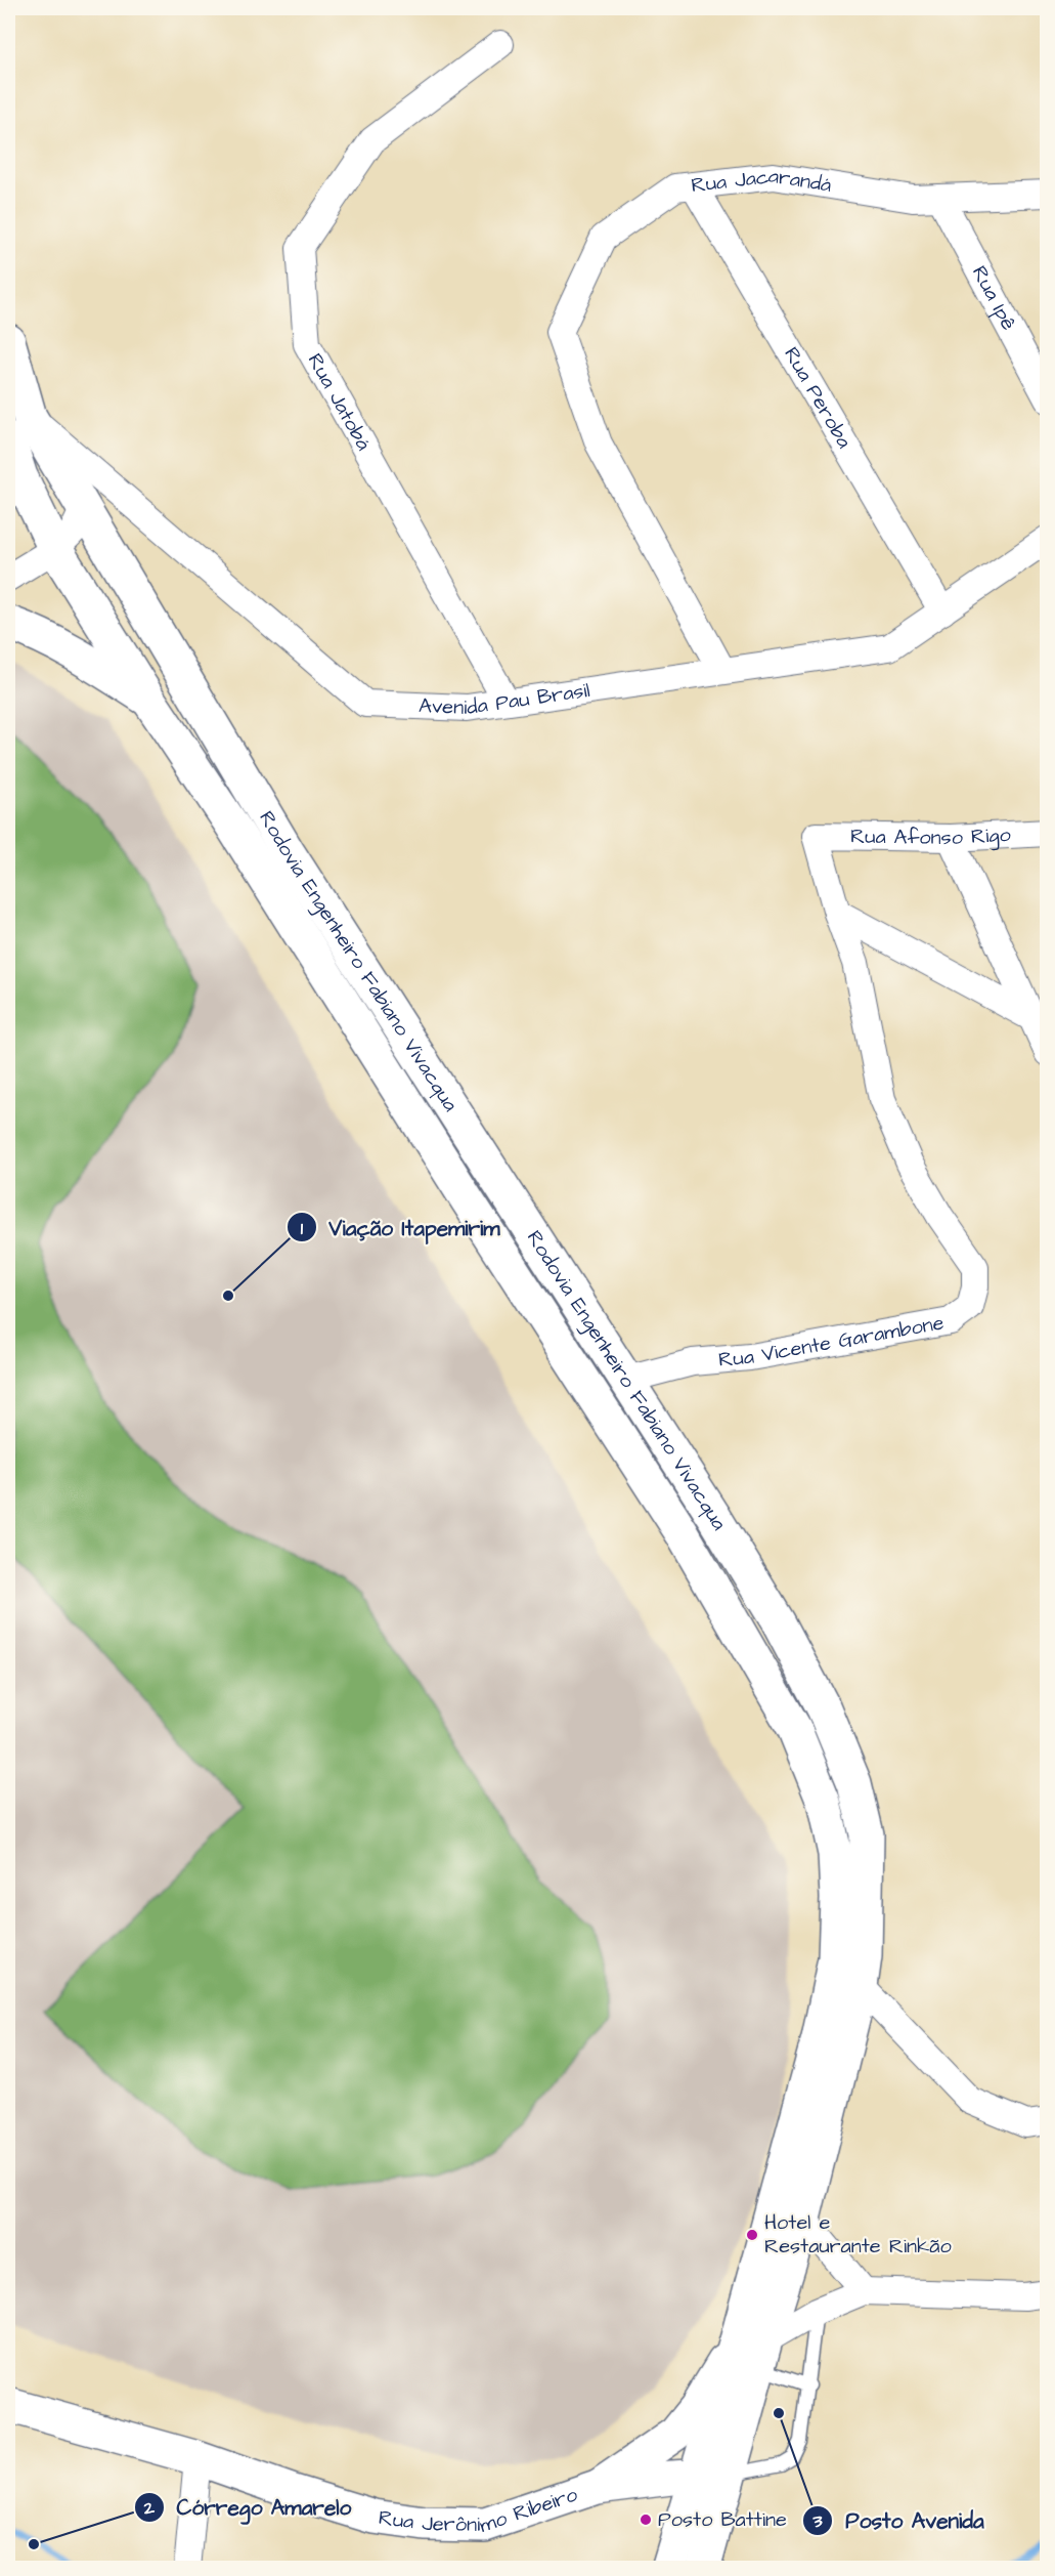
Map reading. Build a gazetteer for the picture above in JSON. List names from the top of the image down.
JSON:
{
  "streets": {
    "main road": ["Rodovia Engenheiro Fabiano Vivacqua", "Rua Jerônimo Ribeiro"],
    "street": [
      "Rua Jacarandá",
      "Rua Ipê",
      "Rua Peroba",
      "Rua Jatobá",
      "Avenida Pau Brasil",
      "Rua Afonso Rigo",
      "Rua Vicente Garambone"
    ]
  },
  "crossings": [
    ["Rua Jacarandá", "Rua Ipê"],
    ["Rua Jacarandá", "Rua Peroba"],
    ["Rua Jacarandá", "Avenida Pau Brasil"],
    ["Rua Peroba", "Avenida Pau Brasil"],
    ["Rua Jatobá", "Avenida Pau Brasil"],
    ["Avenida Pau Brasil", "Rodovia Engenheiro Fabiano Vivacqua"],
    ["Rua Afonso Rigo", "Rua Vicente Garambone"],
    ["Rodovia Engenheiro Fabiano Vivacqua", "Rua Vicente Garambone"]
  ],
  "places": [
    "Viação Itapemirim",
    "Hotel e Restaurante Rinkão",
    "Posto Avenida",
    "Posto Battine",
    "Córrego Amarelo"
  ]
}
